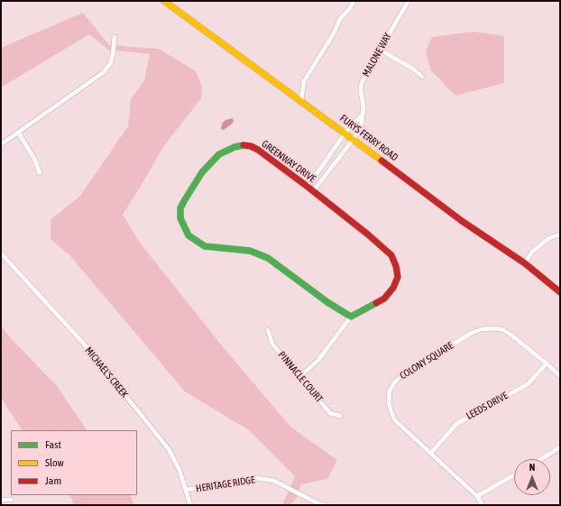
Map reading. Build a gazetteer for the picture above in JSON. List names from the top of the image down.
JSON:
{
  "streets": {
    "street": [
      "MALONE WAY",
      "FURYS FERRY ROAD",
      "GREENWAY DRIVE",
      "COLONY SQUARE",
      "MICHAEL'S CREEK",
      "PINNACLE COURT",
      "LEEDS DRIVE",
      "HERITAGE RIDGE"
    ]
  },
  "crossings": [
    ["MALONE WAY", "FURYS FERRY ROAD"],
    ["MALONE WAY", "GREENWAY DRIVE"],
    ["GREENWAY DRIVE", "PINNACLE COURT"],
    ["COLONY SQUARE", "LEEDS DRIVE"],
    ["MICHAEL'S CREEK", "HERITAGE RIDGE"]
  ],
  "legend": ["Fast", "Slow", "Jam"],
  "north": "top"
}
